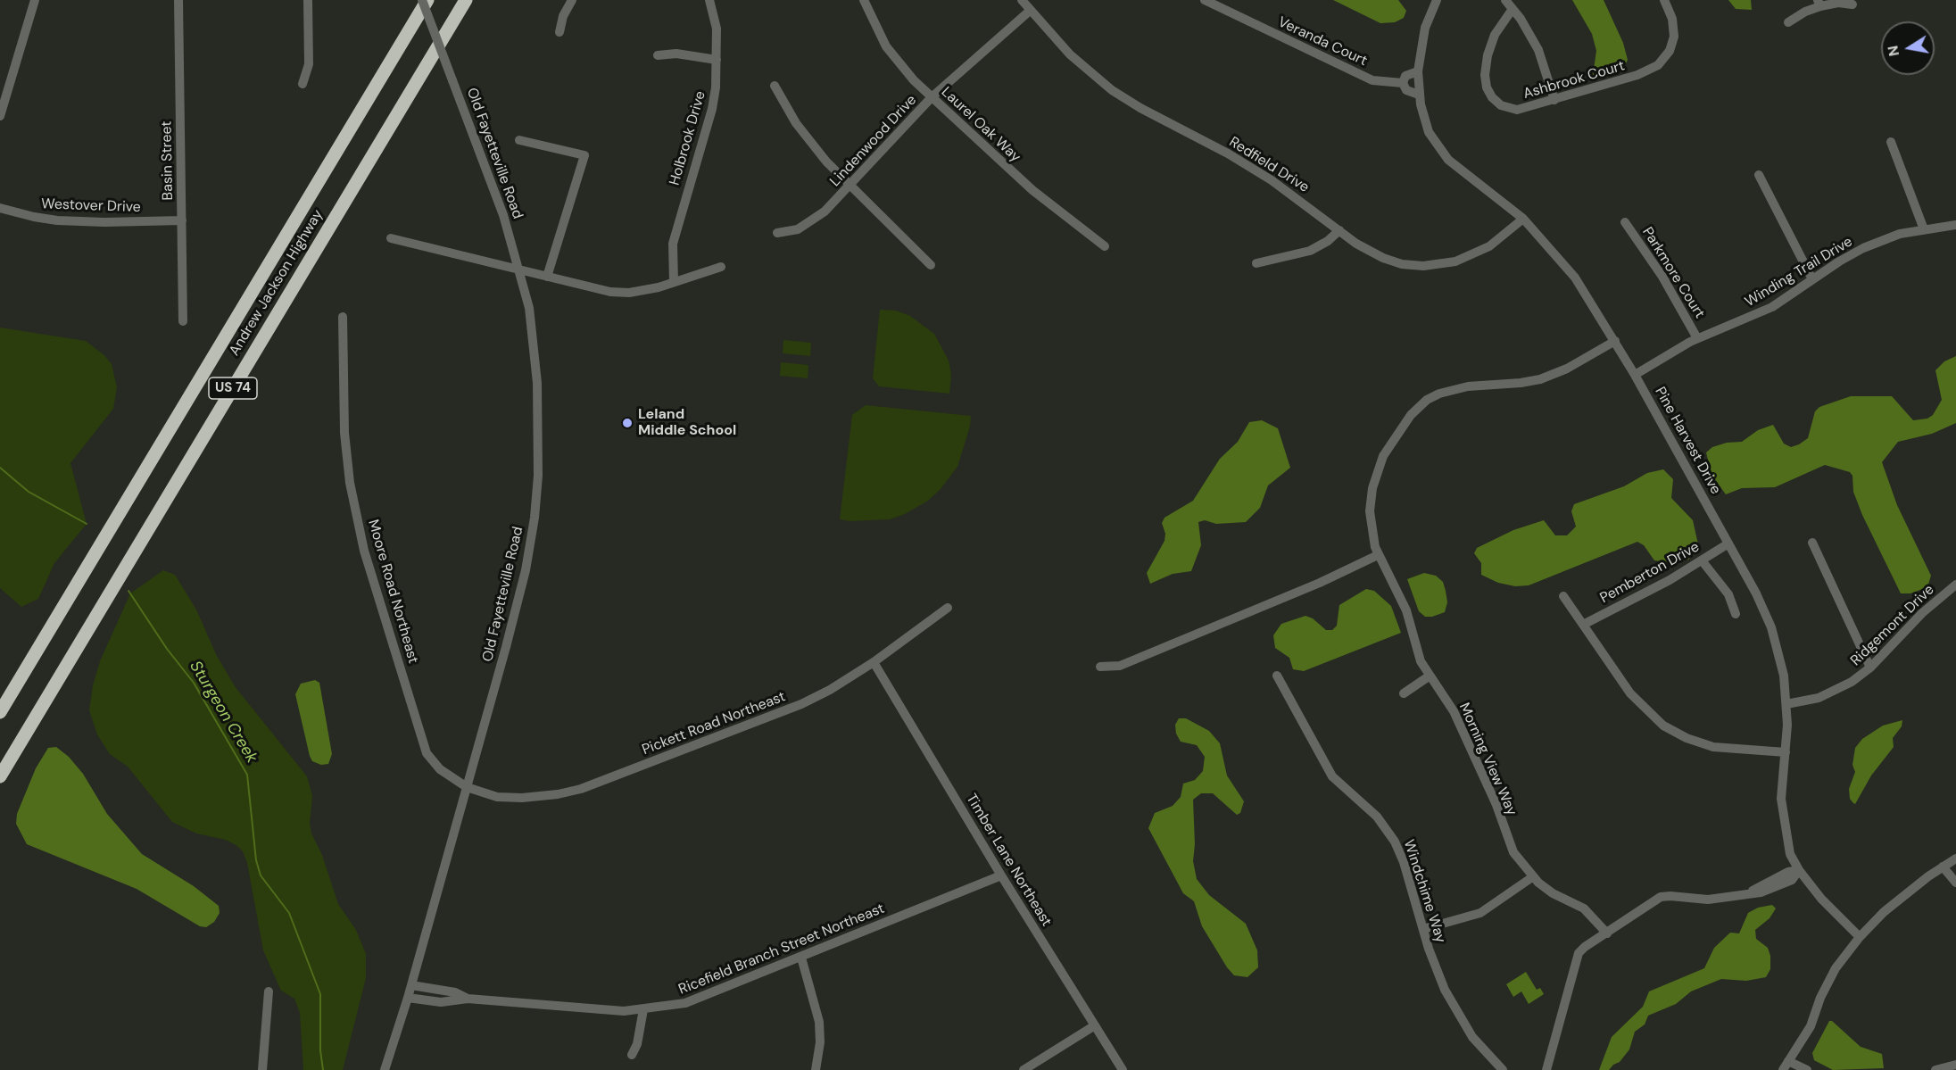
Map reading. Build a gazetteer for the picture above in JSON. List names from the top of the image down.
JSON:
{
  "streets": {
    "highway": ["Andrew Jackson Highway", "US 74"],
    "street": [
      "Veranda Court",
      "Ashbrook Court",
      "Laurel Oak Way",
      "Holbrook Drive",
      "Lindenwood Drive",
      "Old Fayetteville Road",
      "Basin Street",
      "Redfield Drive",
      "Westover Drive",
      "Winding Trail Drive",
      "Parkmore Court",
      "Pine Harvest Drive",
      "Pemberton Drive",
      "Moore Road Northeast",
      "Ridgemont Drive",
      "Pickett Road Northeast",
      "Morning View Way",
      "Timber Lane Northeast",
      "Windchime Way",
      "Ricefield Branch Street Northeast"
    ]
  },
  "crossings": [
    ["Laurel Oak Way", "Lindenwood Drive"],
    ["Lindenwood Drive", "Redfield Drive"],
    ["Old Fayetteville Road", "Moore Road Northeast"],
    ["Old Fayetteville Road", "Pickett Road Northeast"],
    ["Old Fayetteville Road", "Ricefield Branch Street Northeast"],
    ["Basin Street", "Westover Drive"],
    ["Redfield Drive", "Pine Harvest Drive"],
    ["Winding Trail Drive", "Parkmore Court"],
    ["Winding Trail Drive", "Pine Harvest Drive"],
    ["Pine Harvest Drive", "Pemberton Drive"],
    ["Pine Harvest Drive", "Ridgemont Drive"],
    ["Pine Harvest Drive", "Morning View Way"],
    ["Moore Road Northeast", "Pickett Road Northeast"],
    ["Pickett Road Northeast", "Timber Lane Northeast"],
    ["Timber Lane Northeast", "Ricefield Branch Street Northeast"]
  ],
  "water": ["Sturgeon Creek"],
  "places": ["Leland Middle School"],
  "north": "left"
}
